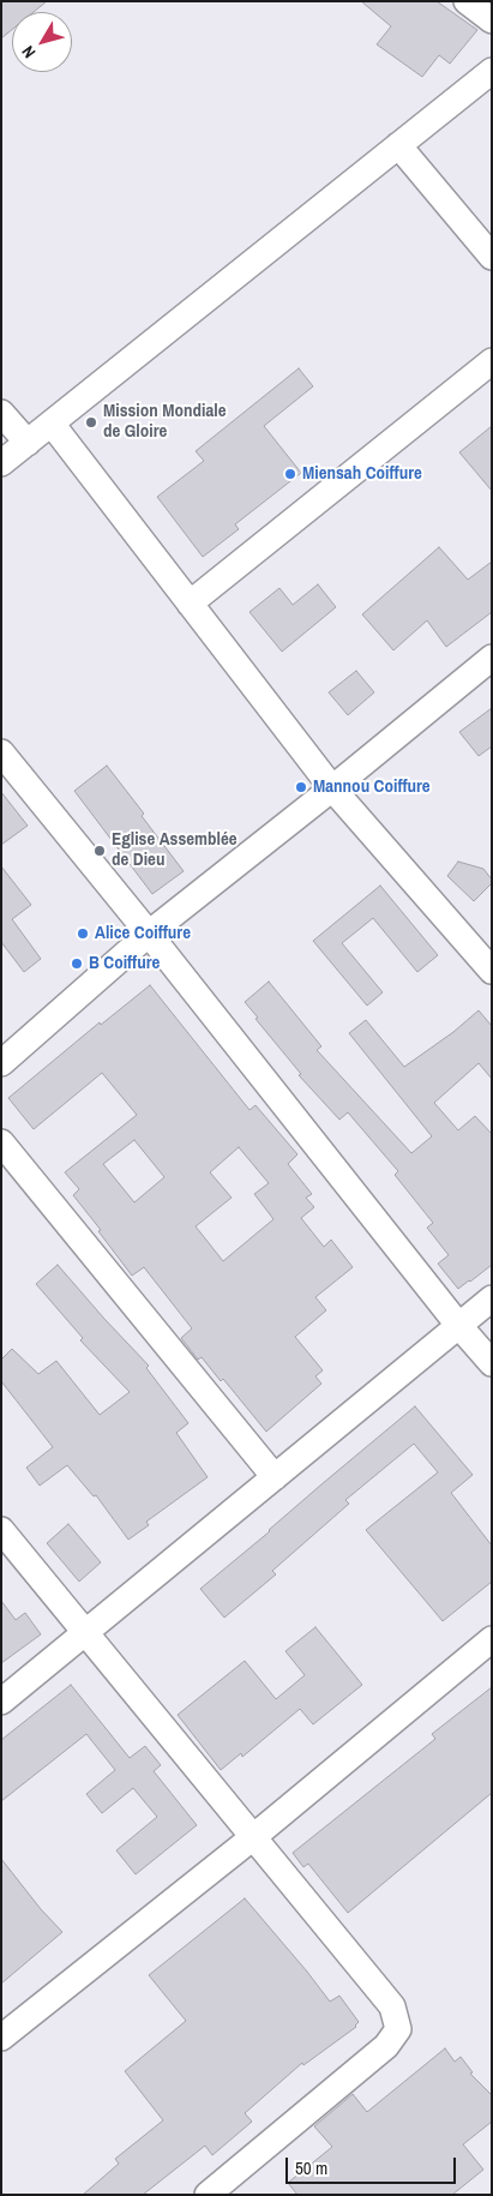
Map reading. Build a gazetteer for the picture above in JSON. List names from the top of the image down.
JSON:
{
  "places": [
    "Mission Mondiale de Gloire",
    "Miensah Coiffure",
    "Mannou Coiffure",
    "Eglise Assemblée de Dieu",
    "Alice Coiffure",
    "B Coiffure"
  ],
  "scale_bar": "50 m",
  "north": "bottom left"
}
